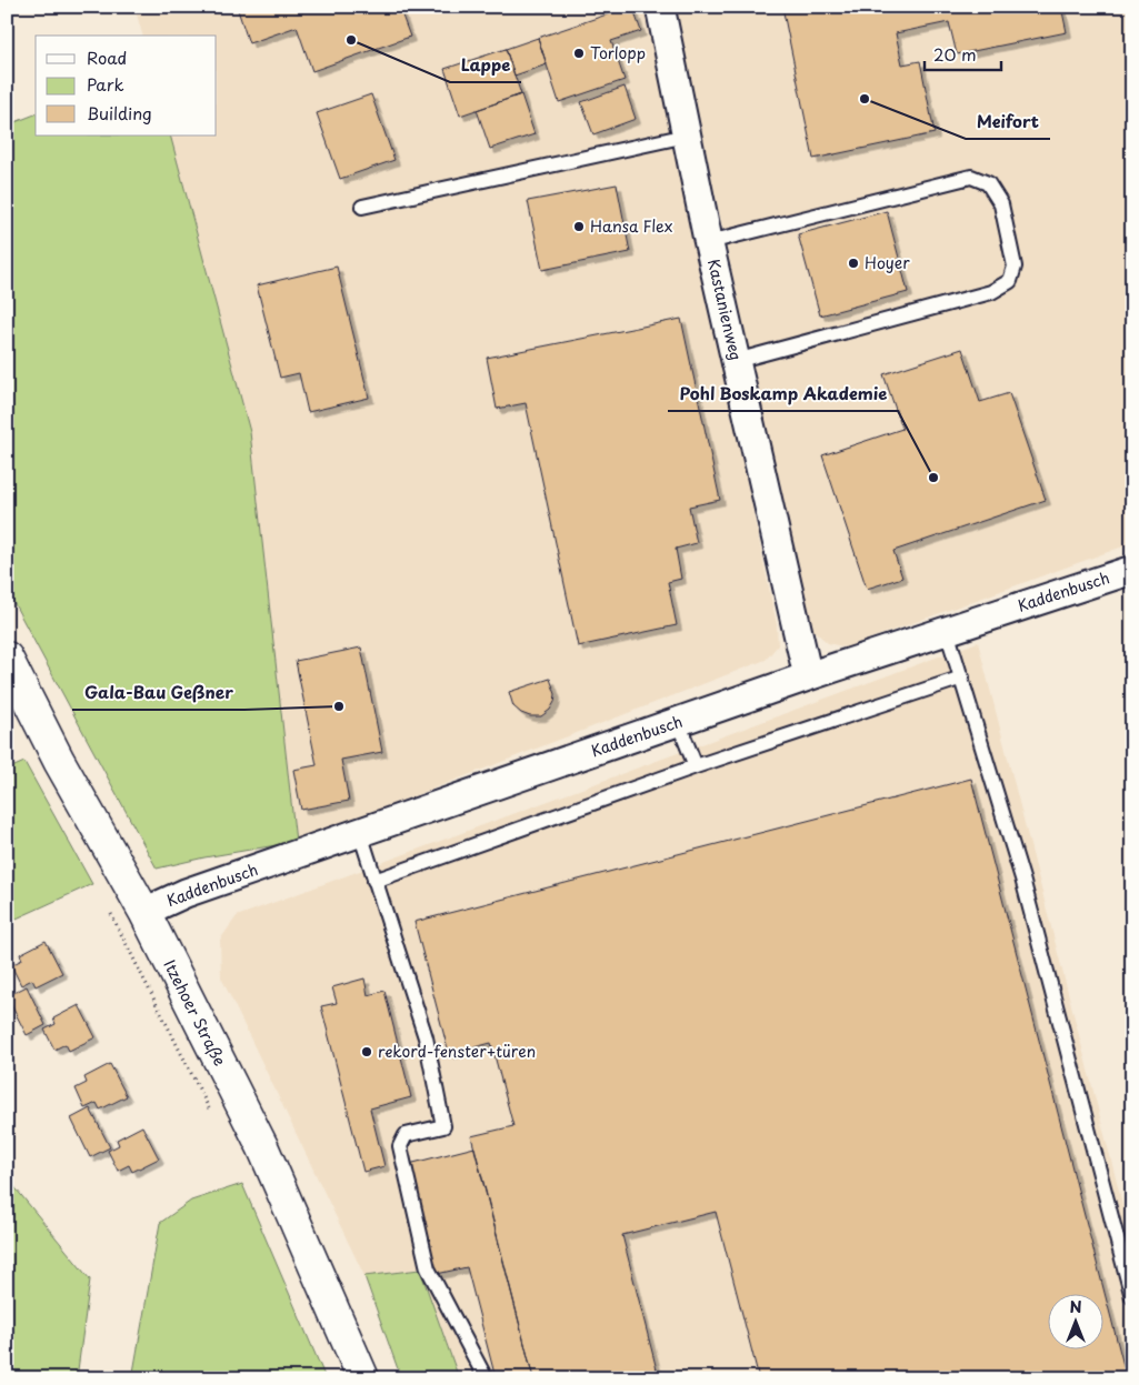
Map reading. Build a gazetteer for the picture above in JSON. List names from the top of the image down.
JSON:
{
  "streets": {
    "main road": ["Itzehoer Straße"],
    "street": ["Kastanienweg", "Kaddenbusch"]
  },
  "crossings": [
    ["Kastanienweg", "Kaddenbusch"],
    ["Kaddenbusch", "Itzehoer Straße"]
  ],
  "places": [
    "Lappe",
    "Torlopp",
    "Meifort",
    "Hansa Flex",
    "Hoyer",
    "Pohl Boskamp Akademie",
    "Gala-Bau Geßner",
    "rekord-fenster+türen"
  ],
  "legend": ["Road", "Park", "Building"],
  "scale_bar": "20 m",
  "north": "top"
}
